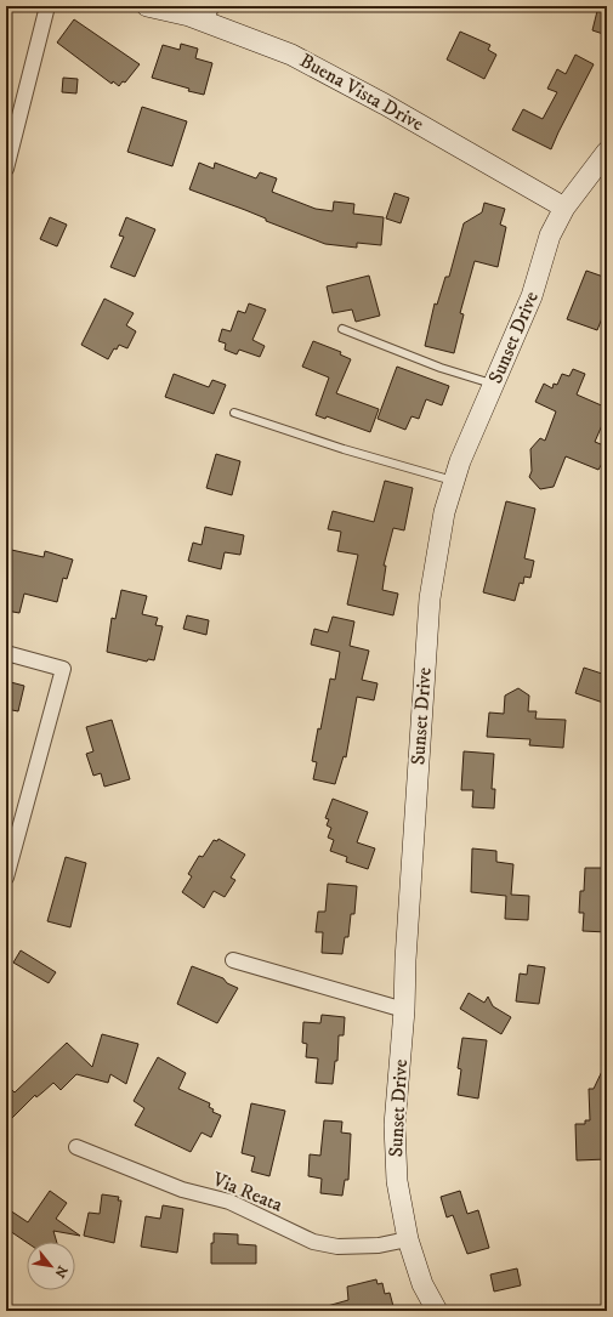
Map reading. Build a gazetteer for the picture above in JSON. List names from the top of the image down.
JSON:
{
  "streets": {
    "main road": ["Buena Vista Drive", "Sunset Drive"],
    "street": ["Via Reata"]
  },
  "crossings": [
    ["Buena Vista Drive", "Sunset Drive"],
    ["Sunset Drive", "Via Reata"]
  ],
  "north": "bottom right"
}
